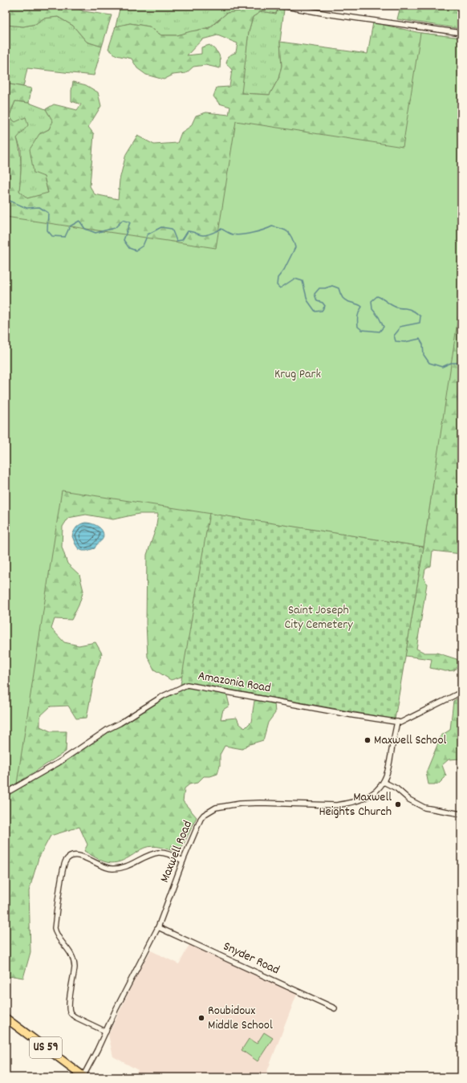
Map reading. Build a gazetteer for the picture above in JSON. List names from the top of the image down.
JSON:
{
  "streets": {
    "main road": ["US 59"],
    "street": ["Amazonia Road", "Maxwell Road", "Snyder Road"]
  },
  "crossings": [
    ["Maxwell Road", "Snyder Road"],
    ["Maxwell Road", "US 59"]
  ],
  "parks": ["Krug Park", "Saint Joseph City Cemetery"],
  "places": ["Maxwell School", "Maxwell Heights Church", "Roubidoux Middle School"]
}
